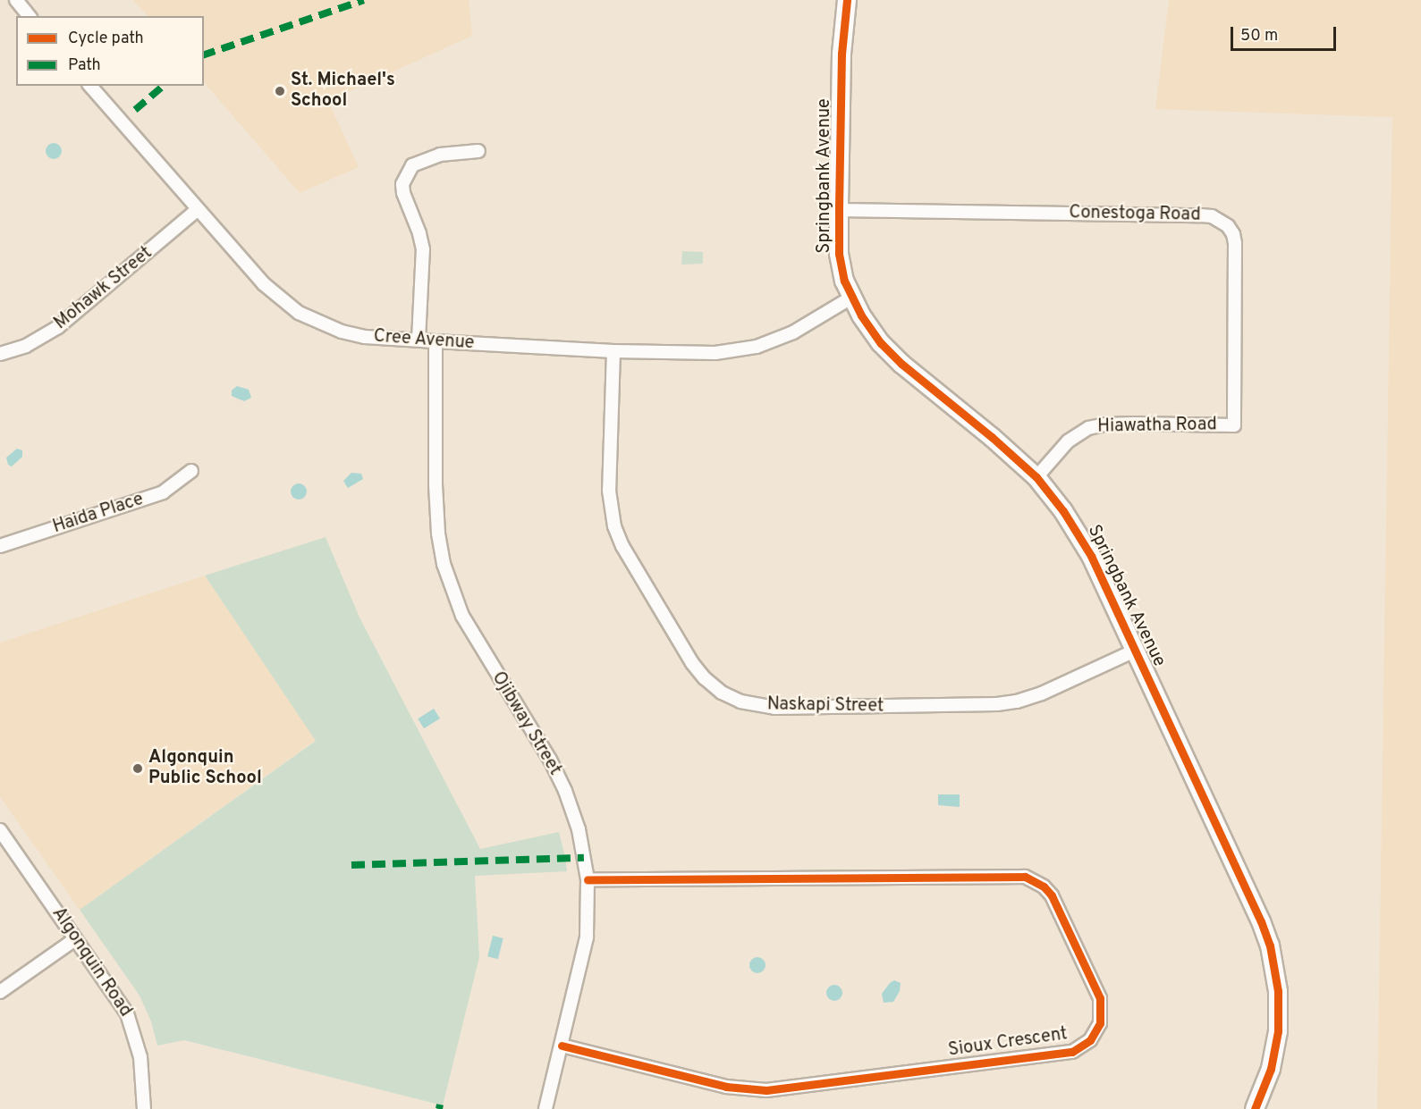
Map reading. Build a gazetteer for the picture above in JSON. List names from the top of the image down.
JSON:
{
  "streets": {
    "main road": ["Springbank Avenue"],
    "street": [
      "Conestoga Road",
      "Mohawk Street",
      "Cree Avenue",
      "Hiawatha Road",
      "Haida Place",
      "Naskapi Street",
      "Ojibway Street",
      "Algonquin Road",
      "Sioux Crescent"
    ]
  },
  "crossings": [
    ["Springbank Avenue", "Conestoga Road"],
    ["Springbank Avenue", "Cree Avenue"],
    ["Springbank Avenue", "Hiawatha Road"],
    ["Springbank Avenue", "Naskapi Street"],
    ["Conestoga Road", "Hiawatha Road"],
    ["Mohawk Street", "Cree Avenue"],
    ["Cree Avenue", "Naskapi Street"],
    ["Cree Avenue", "Ojibway Street"],
    ["Ojibway Street", "Sioux Crescent"]
  ],
  "places": ["St. Michael's School", "Algonquin Public School"],
  "legend": ["Cycle path", "Path"],
  "scale_bar": "50 m"
}
